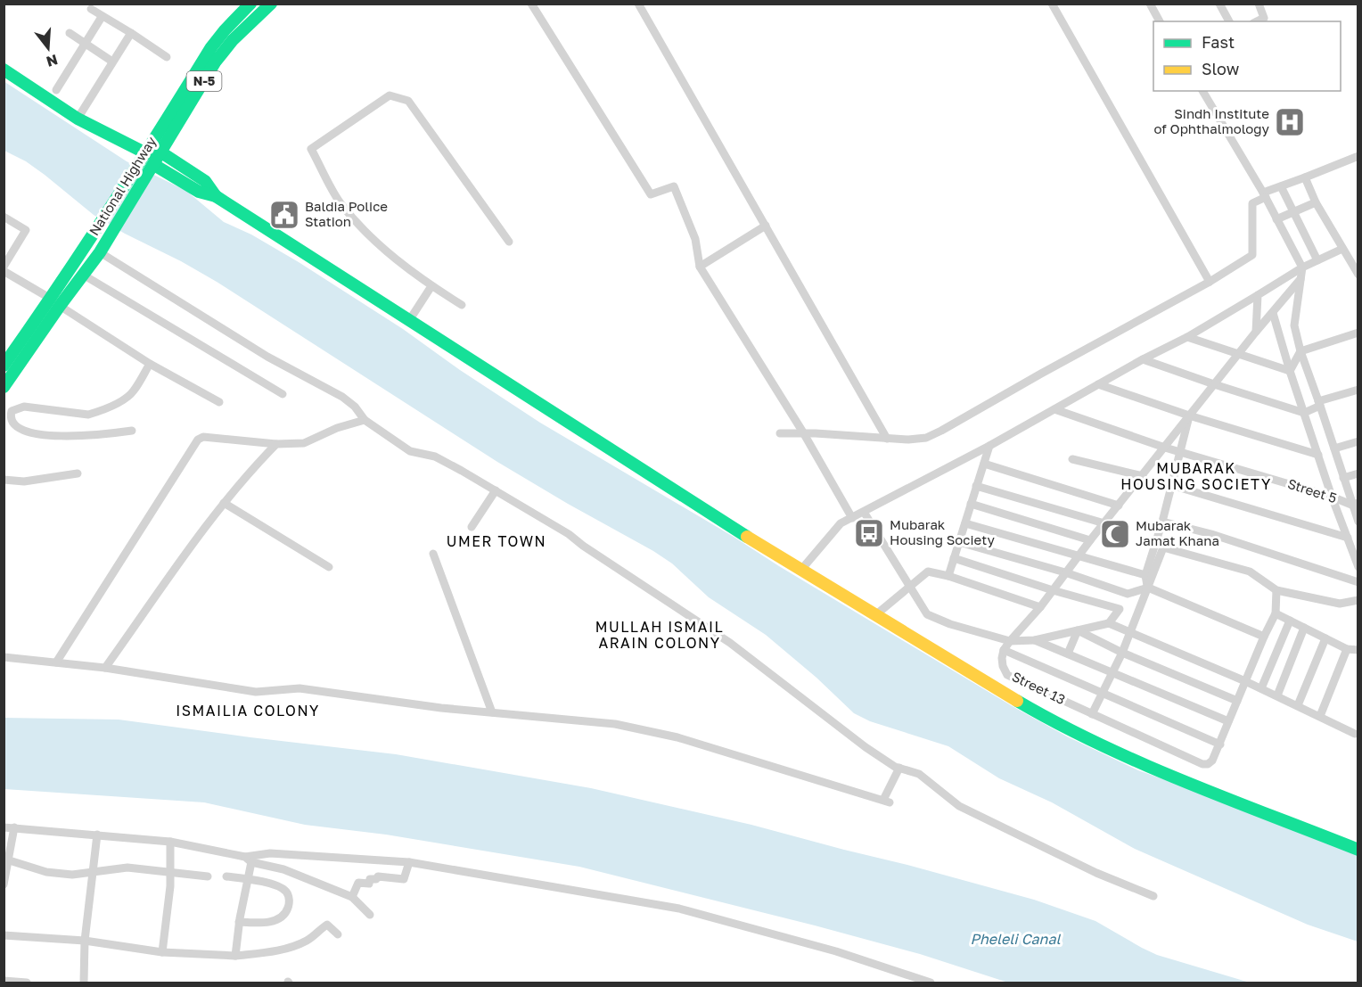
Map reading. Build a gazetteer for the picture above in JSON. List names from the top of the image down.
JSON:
{
  "streets": {
    "main road": ["N-5", "National Highway"],
    "street": ["Street 5", "Street 13"]
  },
  "districts": [
    "MUBARAK HOUSING SOCIETY",
    "UMER TOWN",
    "MULLAH ISMAIL ARAIN COLONY",
    "ISMAILIA COLONY"
  ],
  "water": ["Pheleli Canal"],
  "places": {
    "hospital": ["Sindh Institute of Ophthalmology"],
    "public building": ["Baldia Police Station"],
    "bus stop": ["Mubarak Housing Society"],
    "mosque": ["Mubarak Jamat Khana"]
  },
  "legend": ["Fast", "Slow"],
  "north": "bottom"
}
